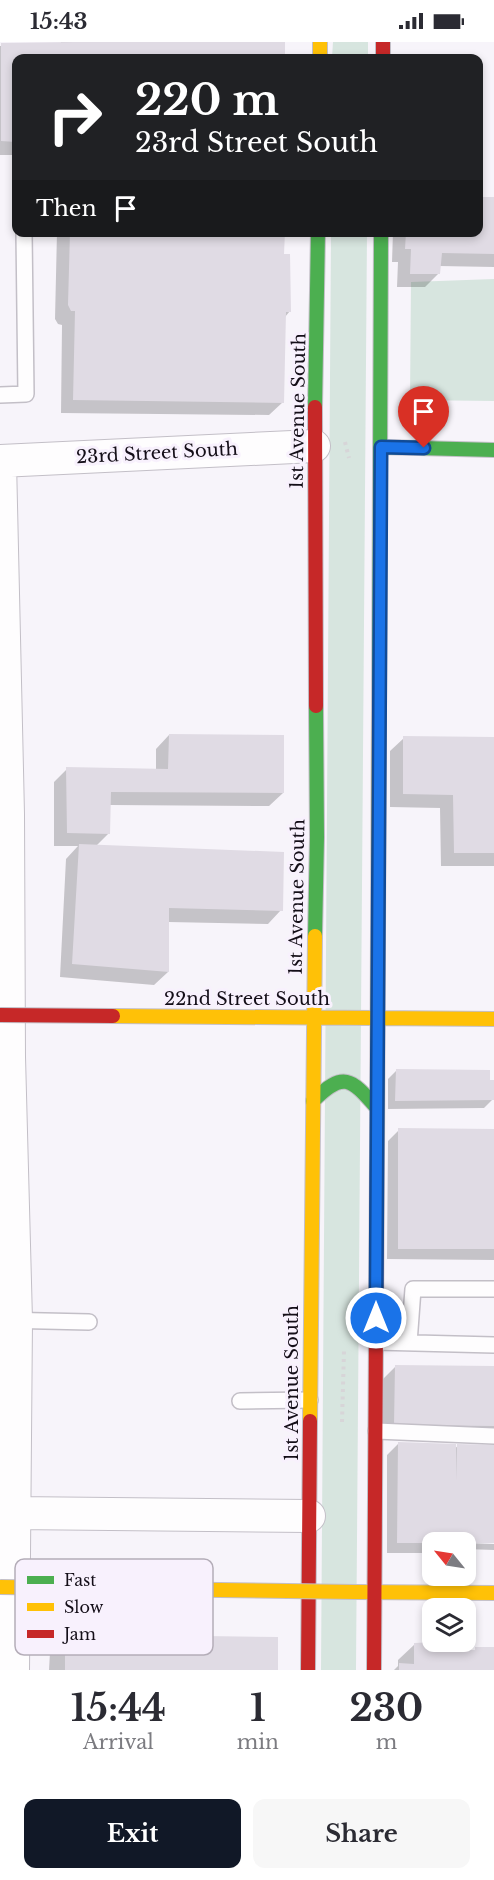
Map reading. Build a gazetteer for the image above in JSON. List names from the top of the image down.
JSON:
{
  "streets": {
    "street": ["1st Avenue South", "23rd Street South", "22nd Street South"]
  },
  "crossings": [
    ["1st Avenue South", "23rd Street South"],
    ["1st Avenue South", "22nd Street South"]
  ],
  "legend": ["Fast", "Slow", "Jam"],
  "north": "top left",
  "page": {
    "status": "15:43",
    "turn": ["220 m", "23rd Street South"],
    "then": "Then",
    "eta": [
      "15:44",
      "Arrival",
      "1",
      "min",
      "230",
      "m"
    ],
    "buttons": ["Exit", "Share"]
  }
}
